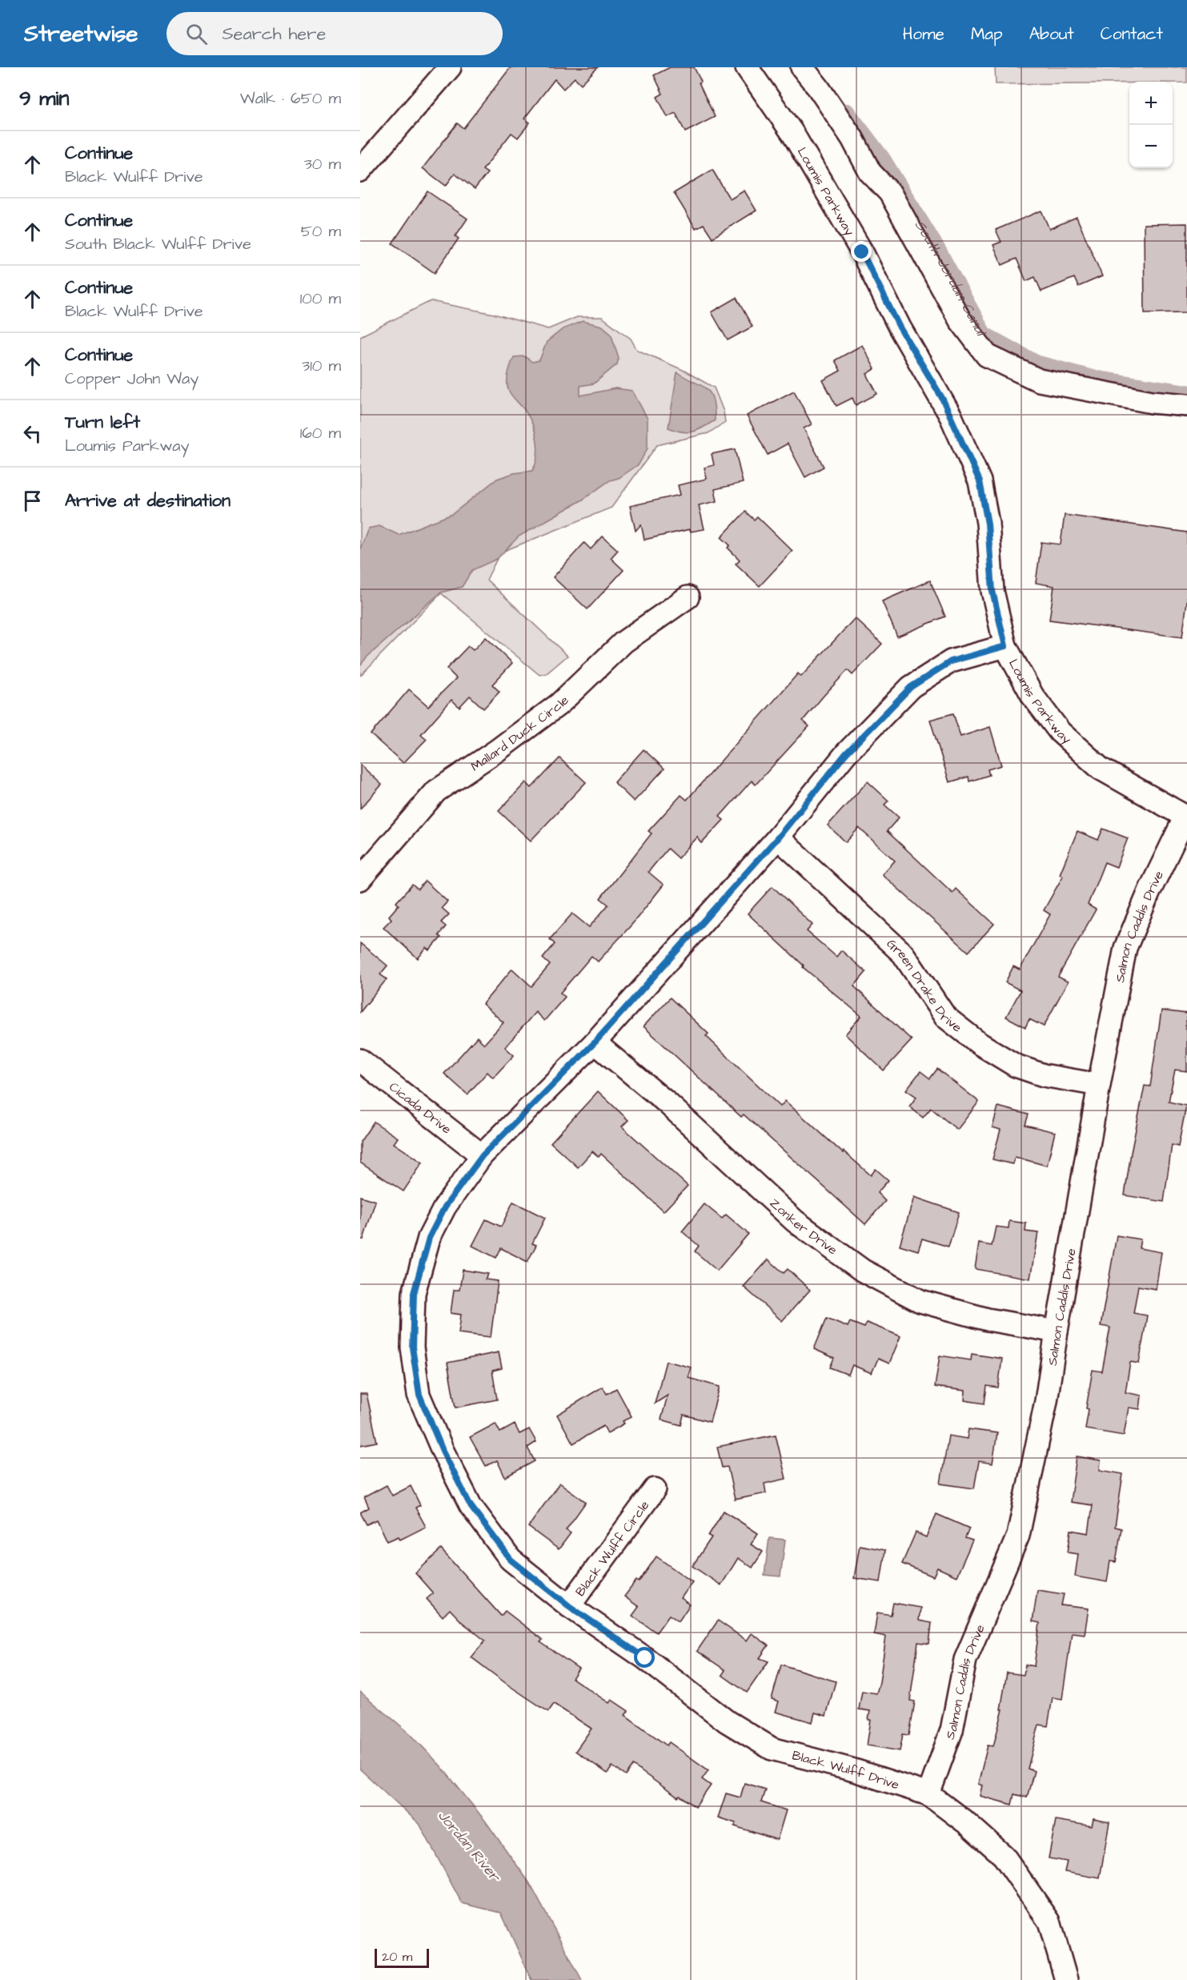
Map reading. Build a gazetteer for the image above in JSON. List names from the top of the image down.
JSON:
{
  "streets": {
    "street": [
      "Loumis Parkway",
      "Mallard Duck Circle",
      "Salmon Caddis Drive",
      "Green Drake Drive",
      "Cicada Drive",
      "Zonker Drive",
      "Black Wulff Circle",
      "Black Wulff Drive"
    ]
  },
  "crossings": [
    ["Loumis Parkway", "Salmon Caddis Drive"],
    ["Salmon Caddis Drive", "Green Drake Drive"],
    ["Salmon Caddis Drive", "Zonker Drive"],
    ["Salmon Caddis Drive", "Black Wulff Drive"],
    ["Cicada Drive", "Black Wulff Drive"],
    ["Black Wulff Circle", "Black Wulff Drive"]
  ],
  "water": ["South Jordan Canal", "Jordan River"],
  "scale_bar": "20 m",
  "page": {
    "header": "Streetwise",
    "search": "Search here",
    "nav": [
      "Home",
      "Map",
      "About",
      "Contact"
    ],
    "heading": ["9 min", "Walk · 650 m"],
    "map_buttons": ["+", "−"],
    "list": [
      ["Continue", "Black Wulff Drive", "30 m"],
      ["Continue", "South Black Wulff Drive", "50 m"],
      ["Continue", "Black Wulff Drive", "100 m"],
      ["Continue", "Copper John Way", "310 m"],
      ["Turn left", "Loumis Parkway", "160 m"],
      "Arrive at destination"
    ],
    "scale": "20 m"
  }
}
